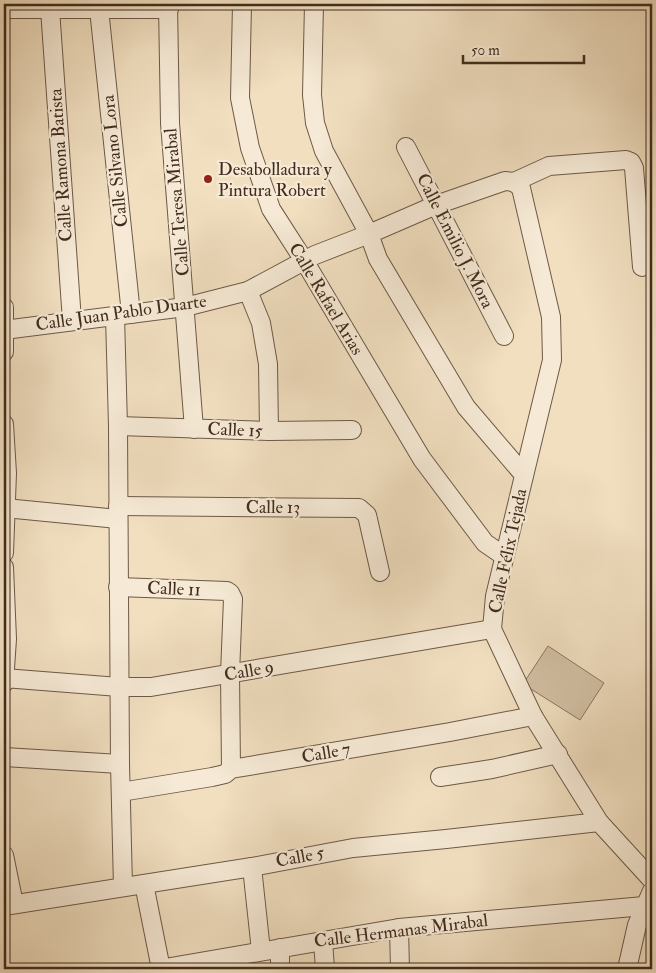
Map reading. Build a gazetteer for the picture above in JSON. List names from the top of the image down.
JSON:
{
  "streets": {
    "street": [
      "Calle Silvano Lora",
      "Calle Ramona Batista",
      "Calle Teresa Mirabal",
      "Calle Emilio J. Mora",
      "Calle Rafael Arias",
      "Calle Juan Pablo Duarte",
      "Calle 15",
      "Calle 13",
      "Calle Félix Tejada",
      "Calle 11",
      "Calle 9",
      "Calle 7",
      "Calle 5",
      "Calle Hermanas Mirabal"
    ]
  },
  "crossings": [
    ["Calle Silvano Lora", "Calle Juan Pablo Duarte"],
    ["Calle Silvano Lora", "Calle 15"],
    ["Calle Silvano Lora", "Calle 13"],
    ["Calle Silvano Lora", "Calle 11"],
    ["Calle Silvano Lora", "Calle 9"],
    ["Calle Silvano Lora", "Calle 7"],
    ["Calle Silvano Lora", "Calle 5"],
    ["Calle Ramona Batista", "Calle Juan Pablo Duarte"],
    ["Calle Teresa Mirabal", "Calle Juan Pablo Duarte"],
    ["Calle Teresa Mirabal", "Calle 15"],
    ["Calle Emilio J. Mora", "Calle Juan Pablo Duarte"],
    ["Calle Rafael Arias", "Calle Juan Pablo Duarte"],
    ["Calle Rafael Arias", "Calle Félix Tejada"],
    ["Calle Juan Pablo Duarte", "Calle Félix Tejada"],
    ["Calle Félix Tejada", "Calle 9"],
    ["Calle Félix Tejada", "Calle 7"],
    ["Calle Félix Tejada", "Calle 5"],
    ["Calle 11", "Calle 9"]
  ],
  "places": ["Desabolladura y Pintura Robert"],
  "scale_bar": "50 m"
}
